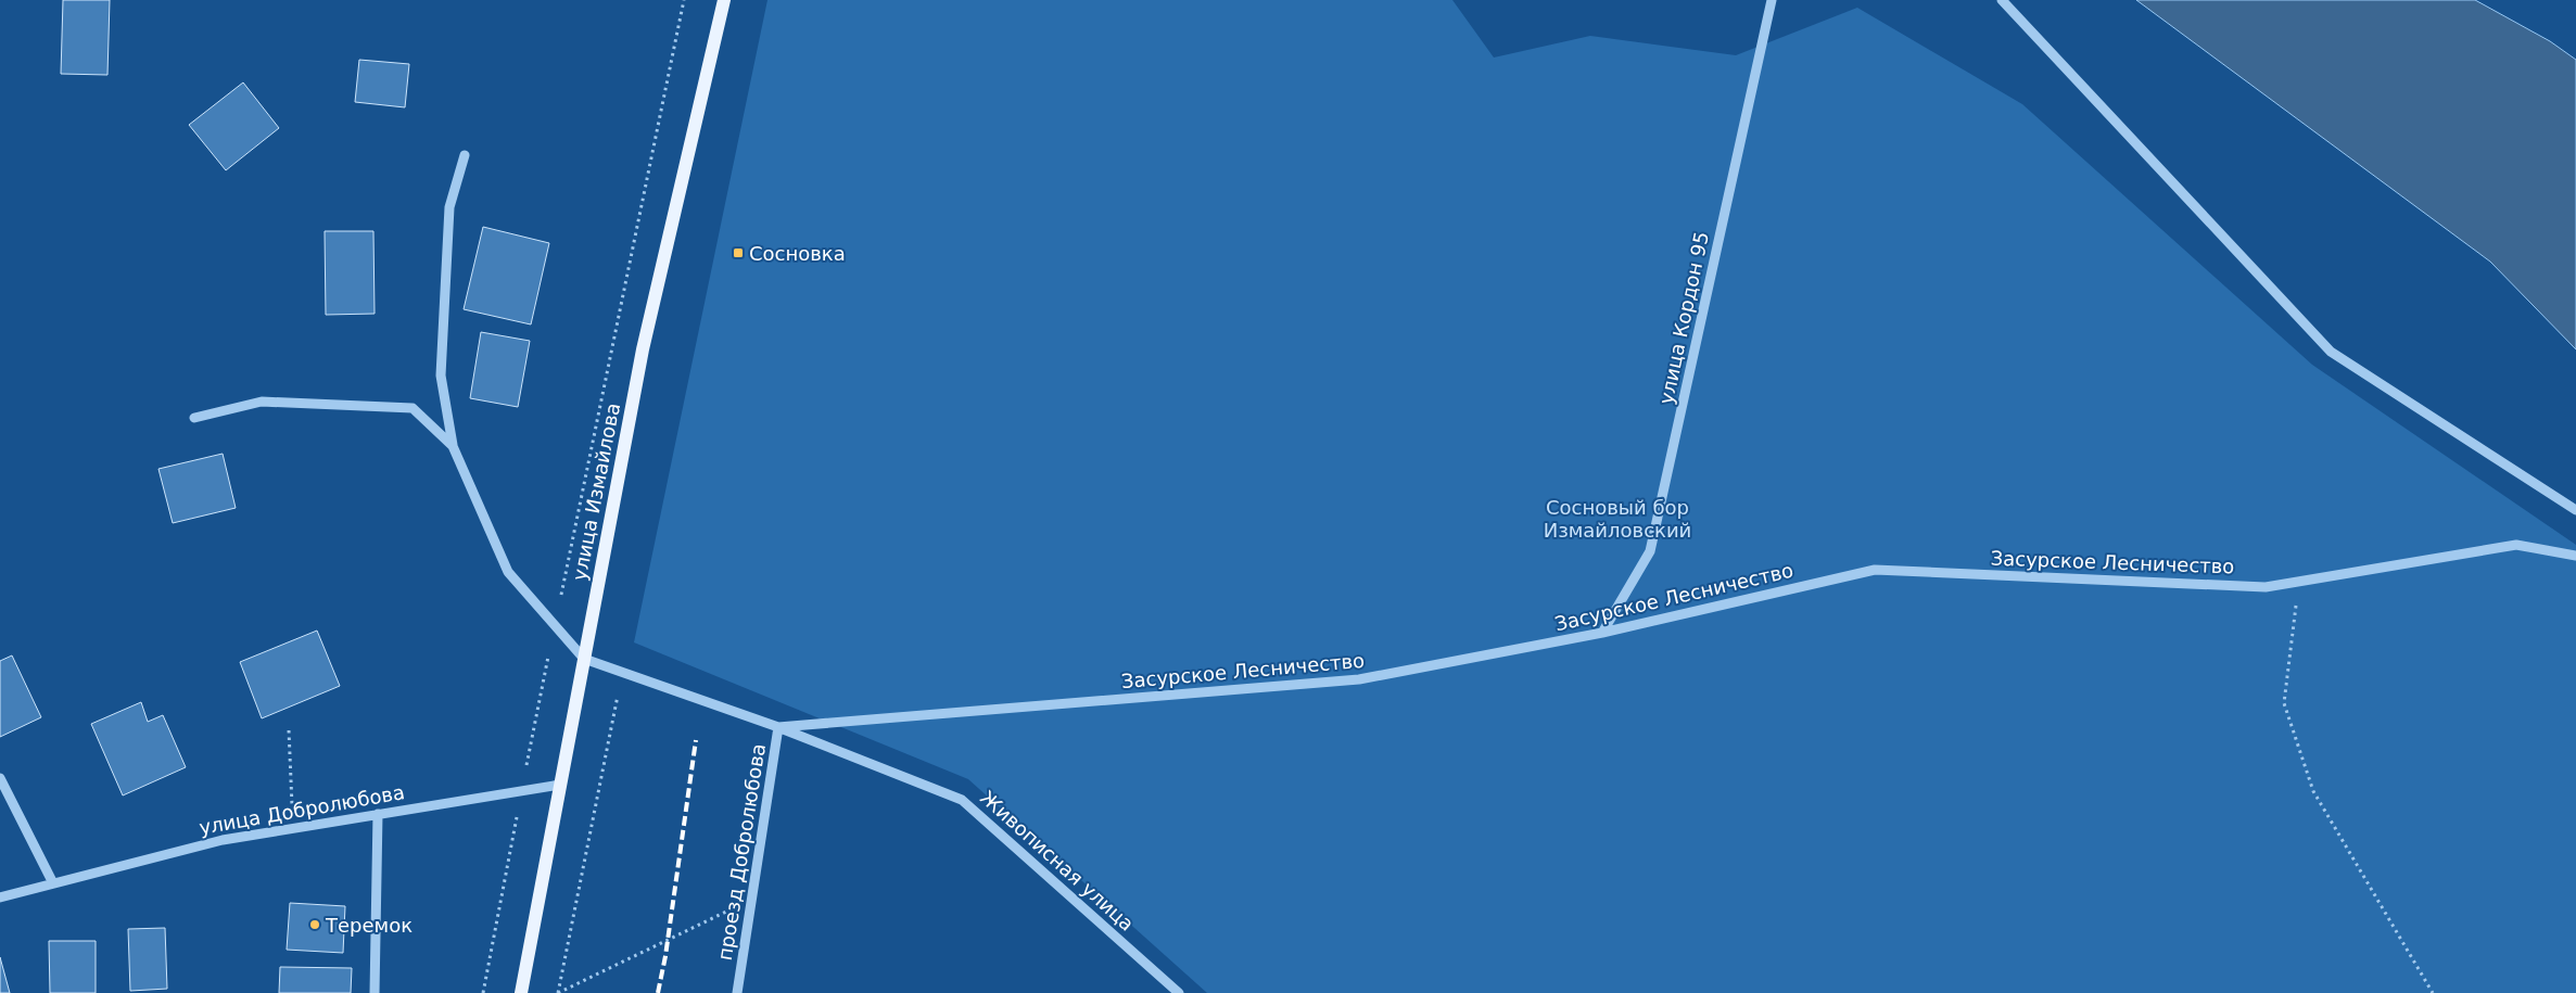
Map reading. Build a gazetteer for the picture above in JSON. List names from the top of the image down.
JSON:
{
  "streets": {
    "main road": ["улица Измайлова"],
    "street": [
      "улица Кордон 95",
      "Засурское Лесничество",
      "улица Добролюбова",
      "проезд Добролюбова",
      "Живописная улица"
    ]
  },
  "crossings": [
    ["улица Кордон 95", "Засурское Лесничество"],
    ["улица Измайлова", "улица Добролюбова"],
    ["улица Измайлова", "проезд Добролюбова"],
    ["Засурское Лесничество", "проезд Добролюбова"],
    ["Засурское Лесничество", "Живописная улица"],
    ["проезд Добролюбова", "Живописная улица"]
  ],
  "parks": ["Сосновый бор Измайловский"],
  "places": {
    "transit": ["Сосновка"],
    "other": ["Теремок"]
  }
}
